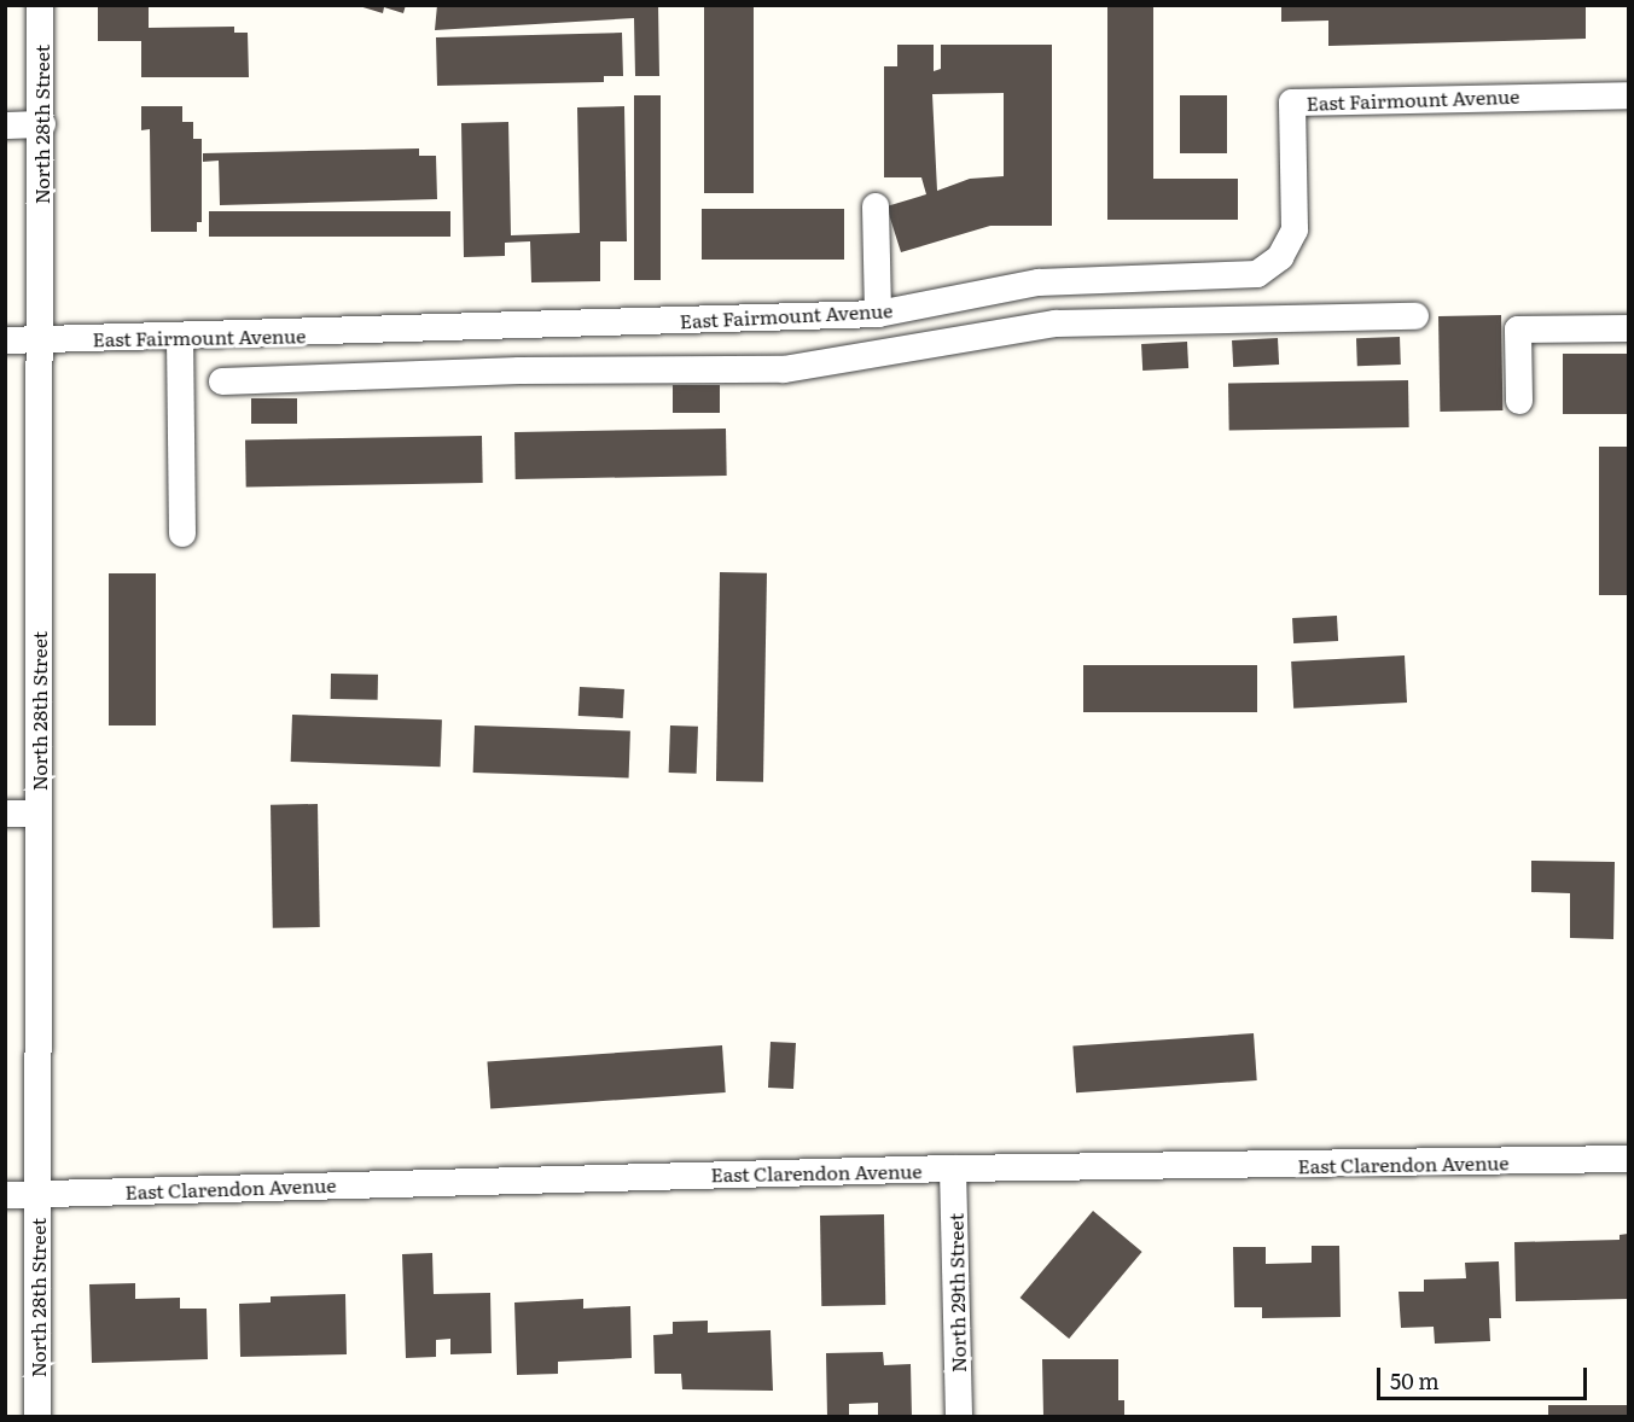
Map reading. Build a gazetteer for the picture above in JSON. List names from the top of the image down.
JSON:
{
  "streets": {
    "street": [
      "East Fairmount Avenue",
      "North 28th Street",
      "East Clarendon Avenue",
      "North 29th Street"
    ]
  },
  "crossings": [
    ["East Fairmount Avenue", "North 28th Street"],
    ["North 28th Street", "East Clarendon Avenue"],
    ["East Clarendon Avenue", "North 29th Street"]
  ],
  "scale_bar": "50 m"
}
